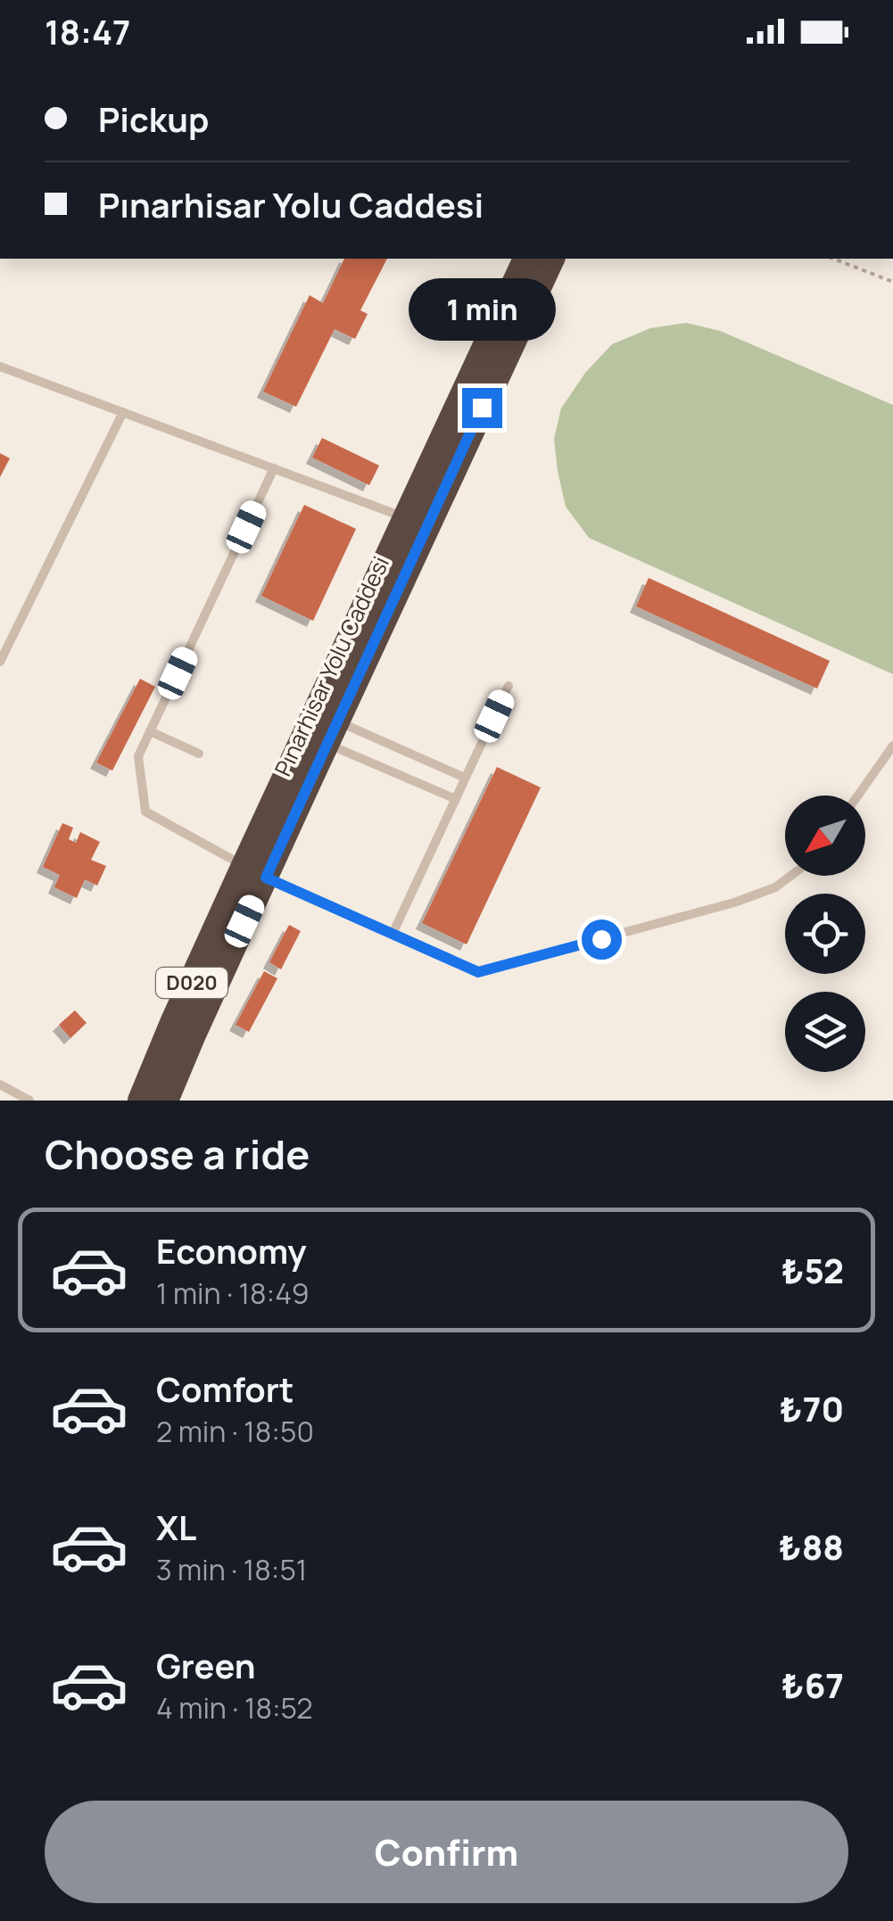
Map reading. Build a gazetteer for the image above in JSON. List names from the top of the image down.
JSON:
{
  "streets": {
    "highway": ["Pınarhisar Yolu Caddesi", "D020"]
  },
  "north": "bottom left",
  "page": {
    "status": "18:47",
    "banner": ["Pickup", "Pınarhisar Yolu Caddesi"],
    "bubble": "1 min",
    "heading": "Choose a ride",
    "list": [
      {
        "name": "Economy",
        "note": "1 min · 18:49",
        "value": "₺52"
      },
      {
        "name": "Comfort",
        "note": "2 min · 18:50",
        "value": "₺70"
      },
      {
        "name": "XL",
        "note": "3 min · 18:51",
        "value": "₺88"
      },
      {
        "name": "Green",
        "note": "4 min · 18:52",
        "value": "₺67"
      }
    ],
    "buttons": "Confirm"
  }
}
